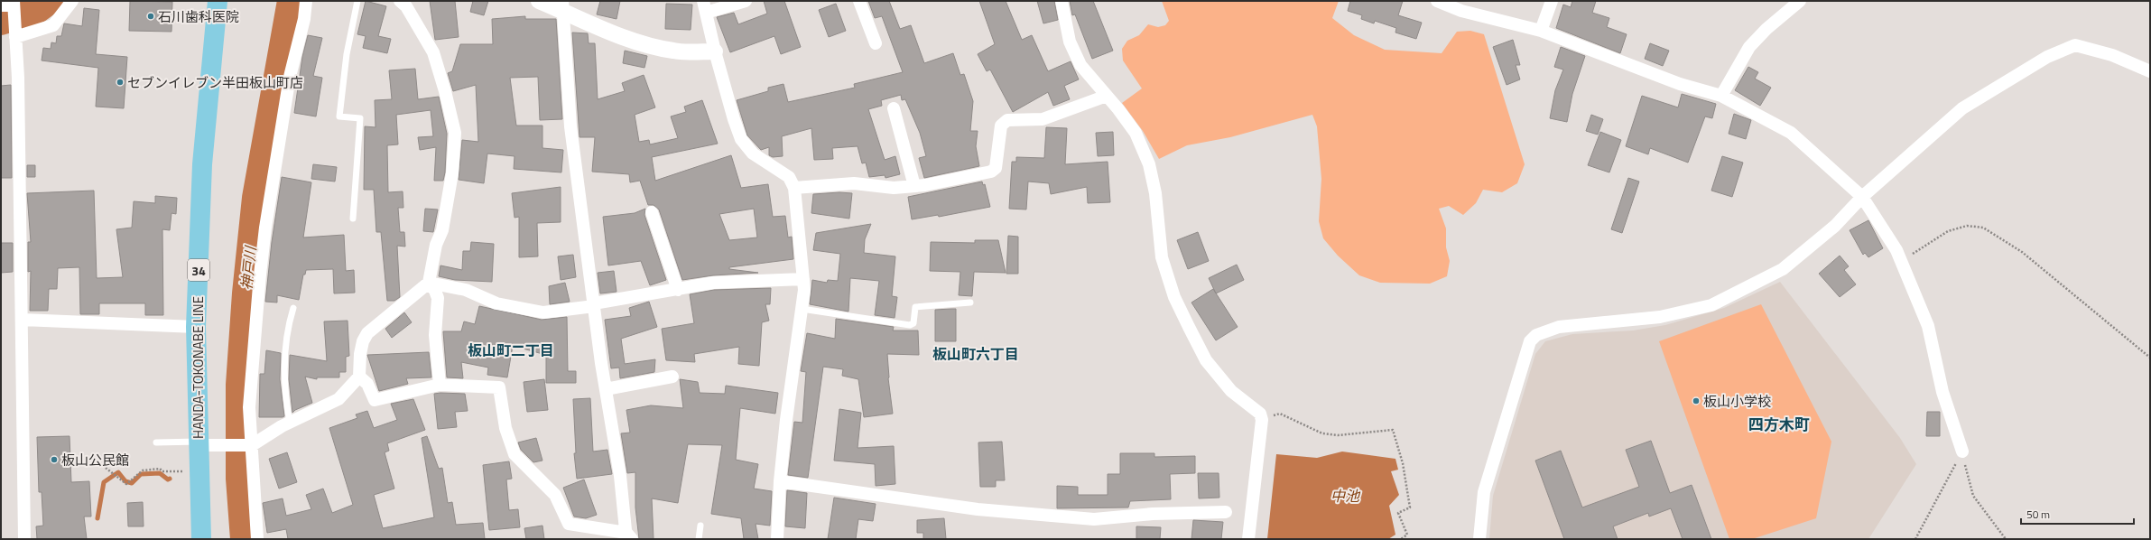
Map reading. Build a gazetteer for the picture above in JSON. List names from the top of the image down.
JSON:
{
  "streets": {
    "main road": ["34", "HANDA-TOKONABE LINE"]
  },
  "districts": ["板山町二丁目", "板山町六丁目", "四方木町"],
  "water": ["神戸川", "中池"],
  "places": [
    "石川歯科医院",
    "セブンイレブン半田板山町店",
    "板山小学校",
    "板山公民館"
  ],
  "scale_bar": "50 m"
}
